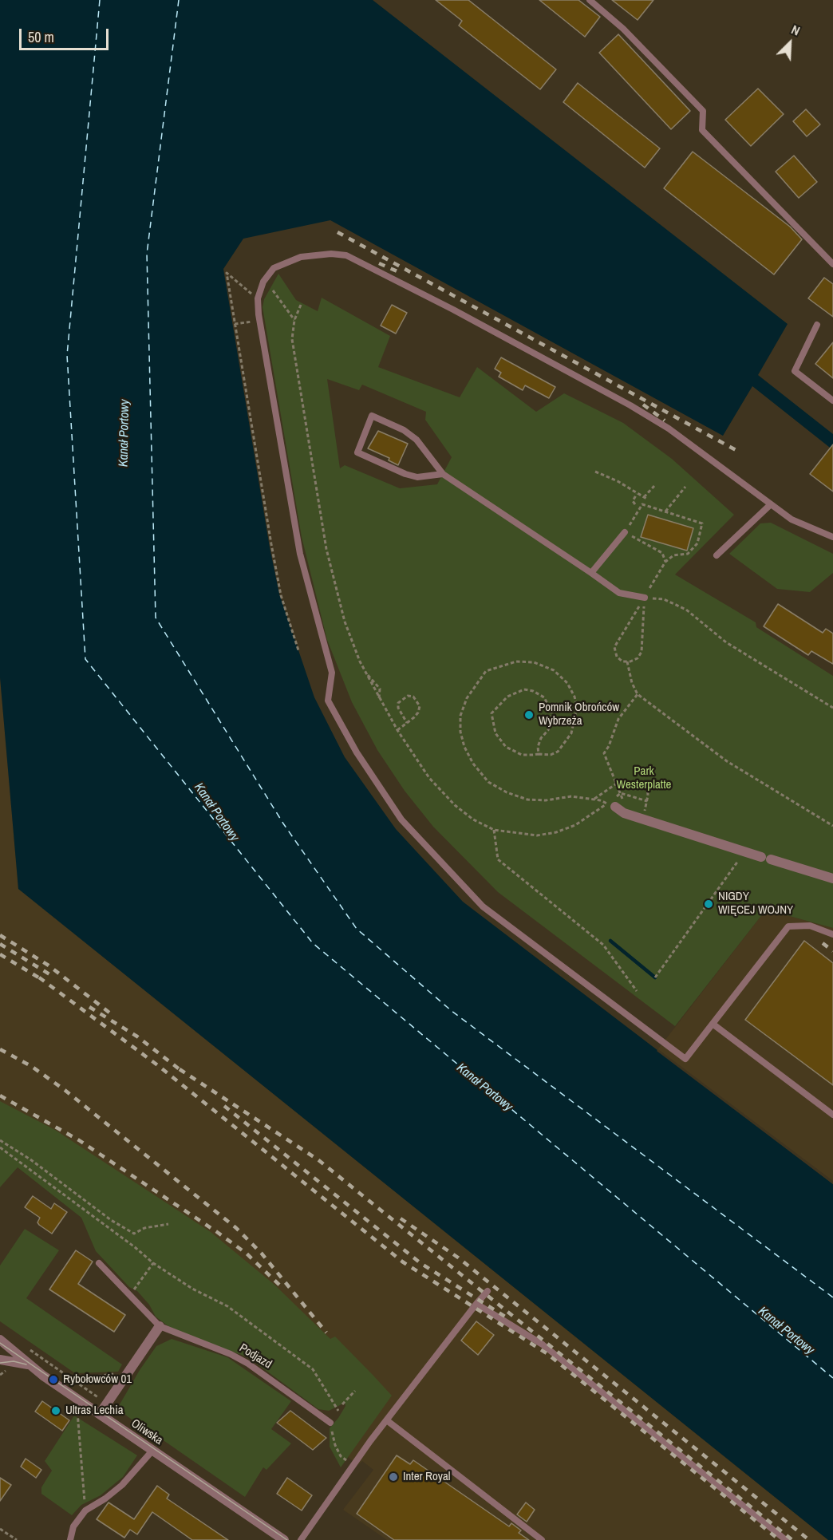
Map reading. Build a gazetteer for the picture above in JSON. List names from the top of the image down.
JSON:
{
  "streets": {
    "street": ["Oliwska"],
    "lane": ["Podjazd"]
  },
  "water": ["Kanał Portowy"],
  "parks": ["Park Westerplatte"],
  "places": [
    "Pomnik Obrońców Wybrzeża",
    "NIGDY WIĘCEJ WOJNY",
    "Rybołowców 01",
    "Ultras Lechia",
    "Inter Royal"
  ],
  "scale_bar": "50 m",
  "north": "top right"
}
